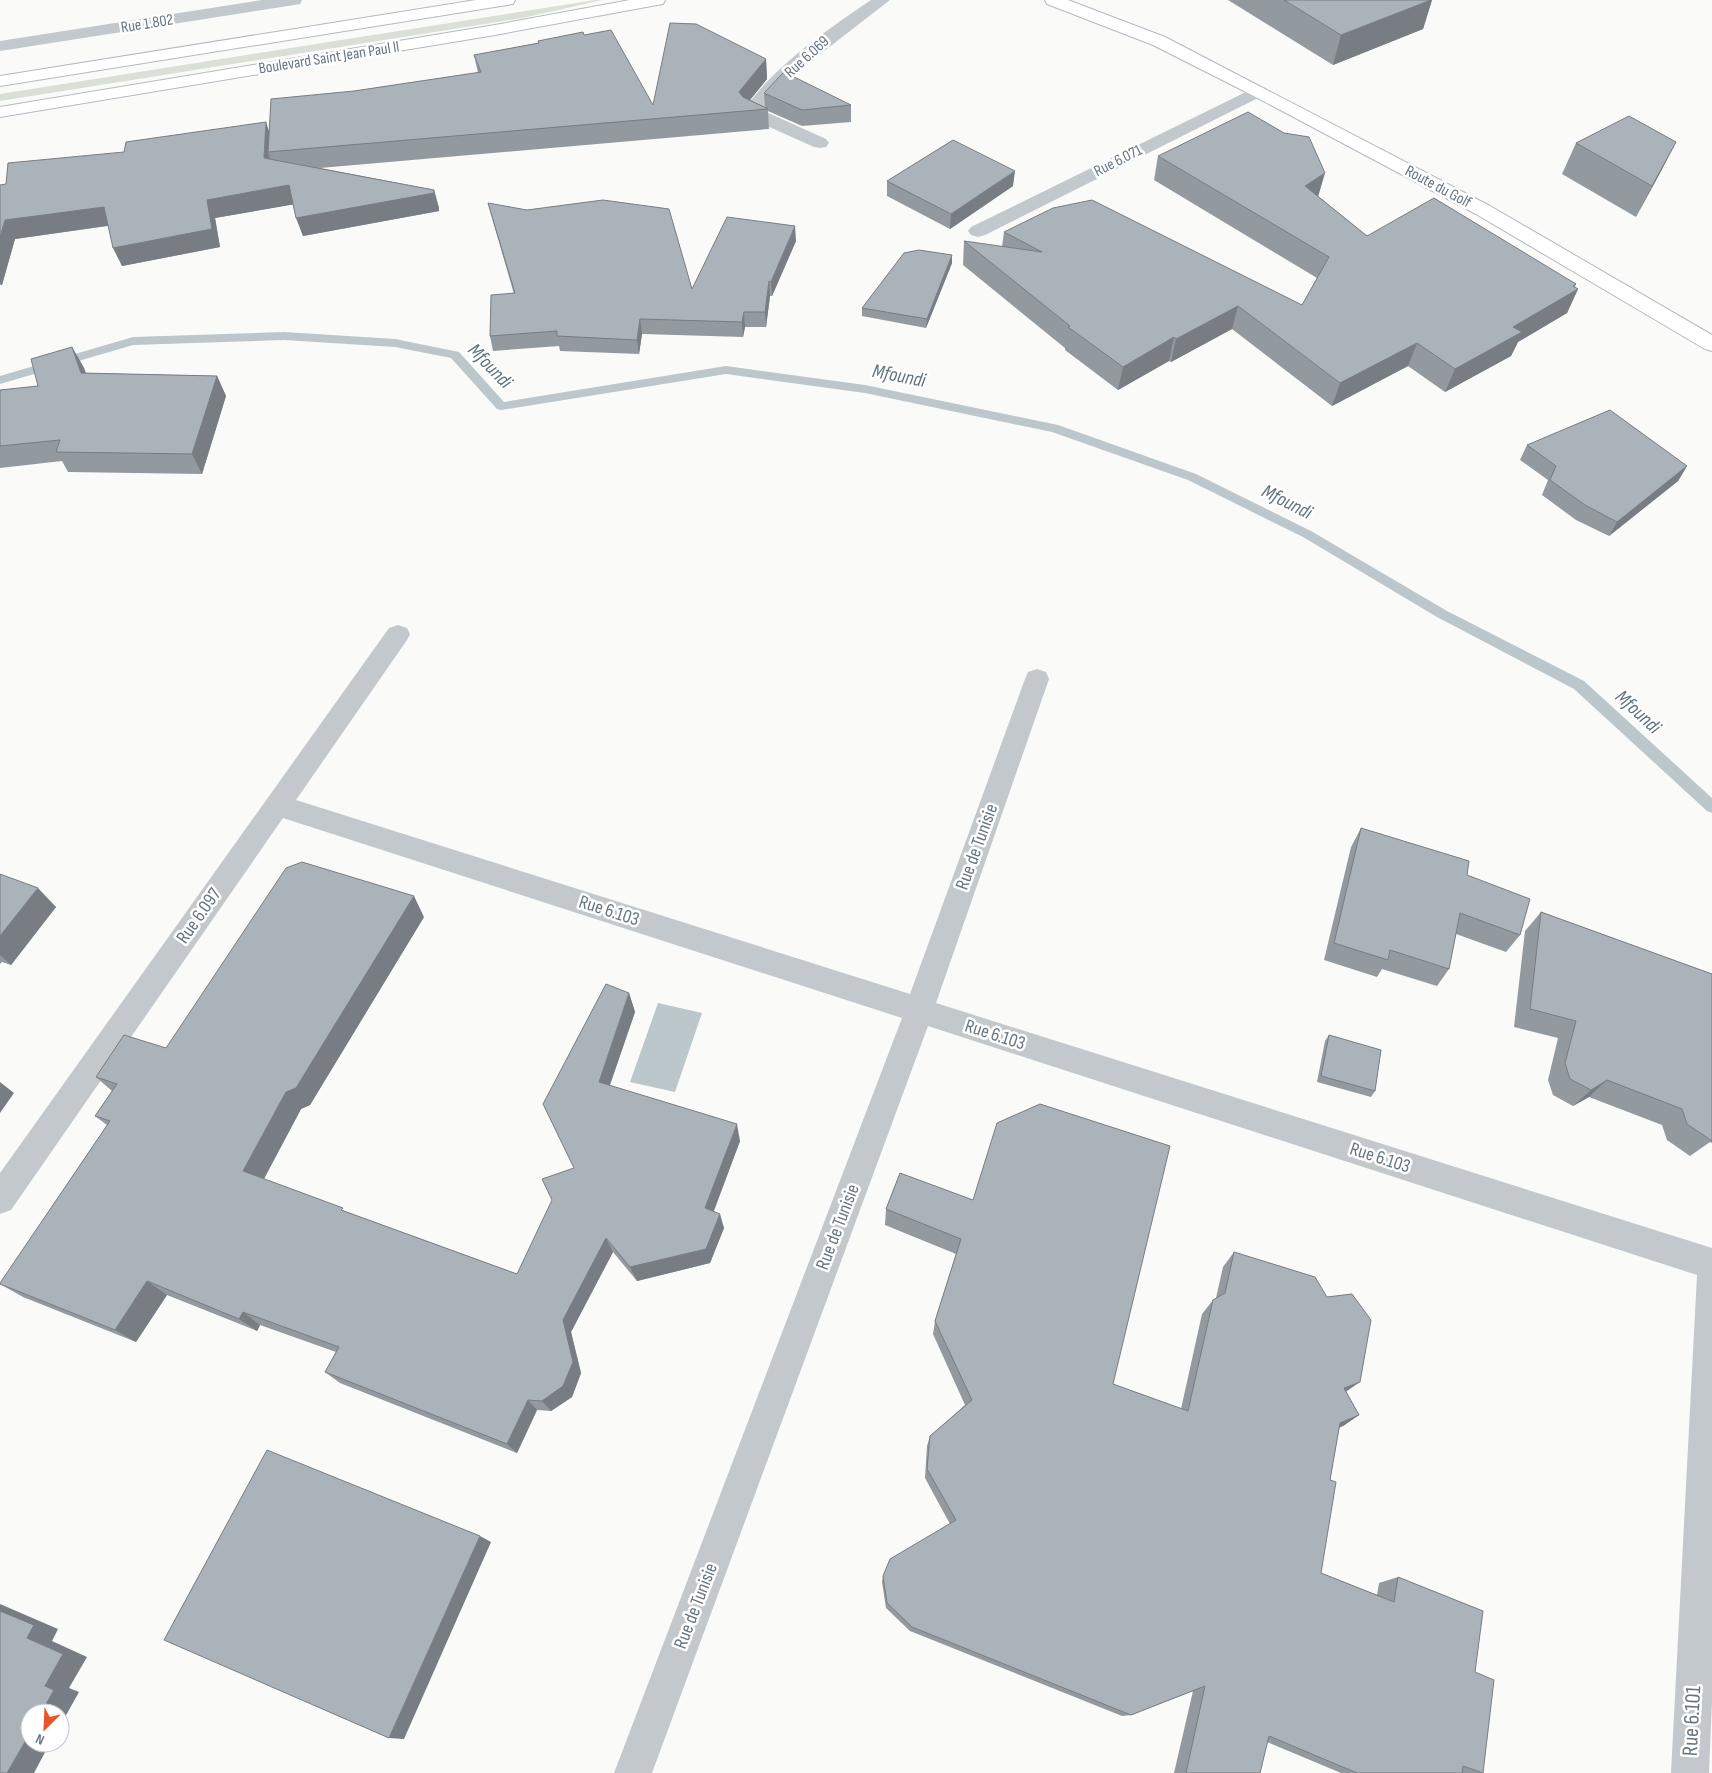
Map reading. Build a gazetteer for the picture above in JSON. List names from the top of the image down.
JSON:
{
  "streets": {
    "main road": ["Boulevard Saint Jean Paul II", "Route du Golf"],
    "street": [
      "Rue 1.802",
      "Rue 6.069",
      "Rue 6.071",
      "Rue de Tunisie",
      "Rue 6.103",
      "Rue 6.097",
      "Rue 6.101"
    ]
  },
  "crossings": [
    ["Rue 6.071", "Route du Golf"],
    ["Rue de Tunisie", "Rue 6.103"],
    ["Rue 6.103", "Rue 6.097"]
  ],
  "water": ["Mfoundi"],
  "north": "bottom left"
}
